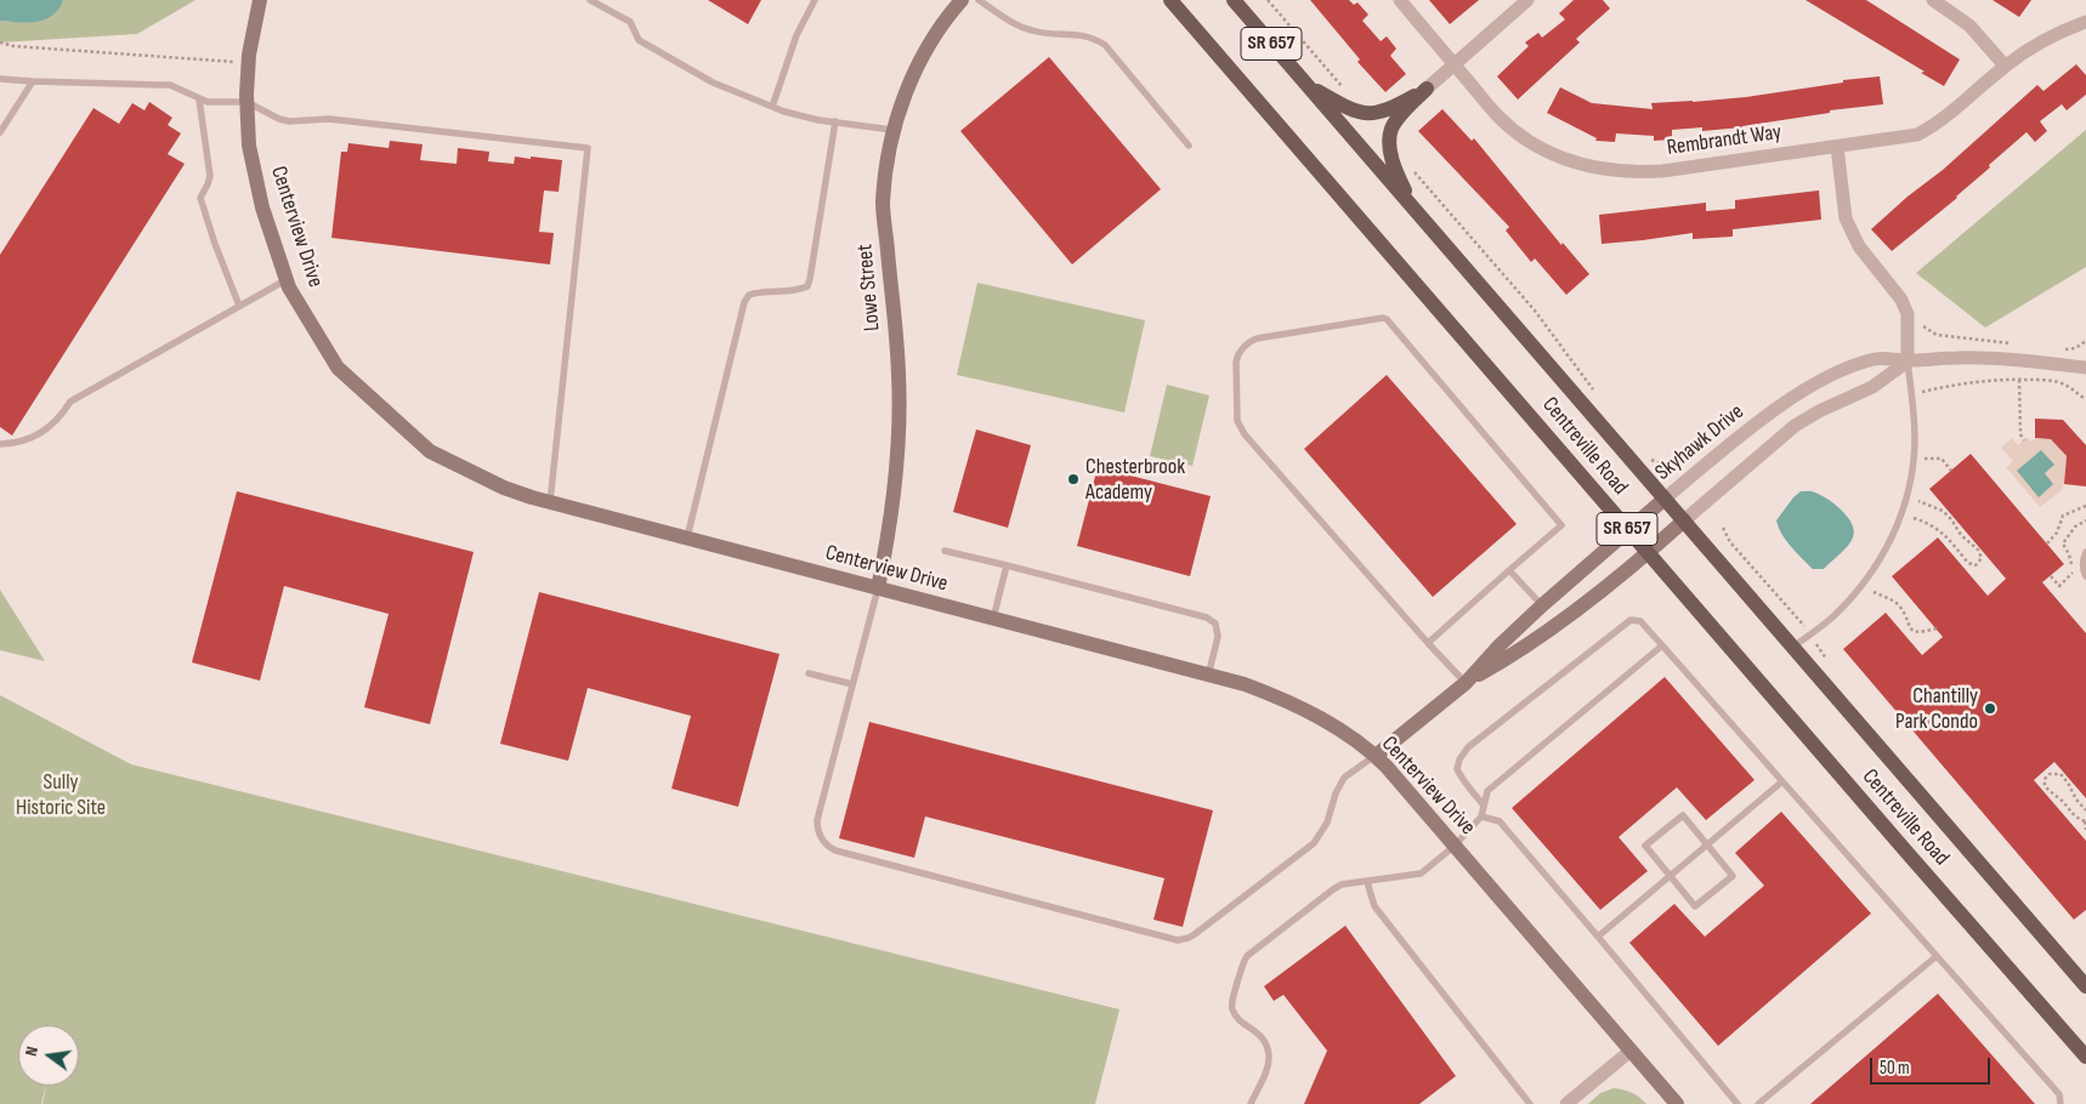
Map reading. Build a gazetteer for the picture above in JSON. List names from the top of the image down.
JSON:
{
  "streets": {
    "main road": ["SR 657", "Centreville Road"],
    "street": [
      "Rembrandt Way",
      "Centerview Drive",
      "Lowe Street",
      "Skyhawk Drive"
    ]
  },
  "crossings": [
    ["Centerview Drive", "Lowe Street"],
    ["Centerview Drive", "Skyhawk Drive"],
    ["Skyhawk Drive", "Centreville Road"]
  ],
  "parks": ["Sully Historic Site"],
  "places": ["Chesterbrook Academy", "Chantilly Park Condo"],
  "scale_bar": "50 m",
  "north": "left"
}
